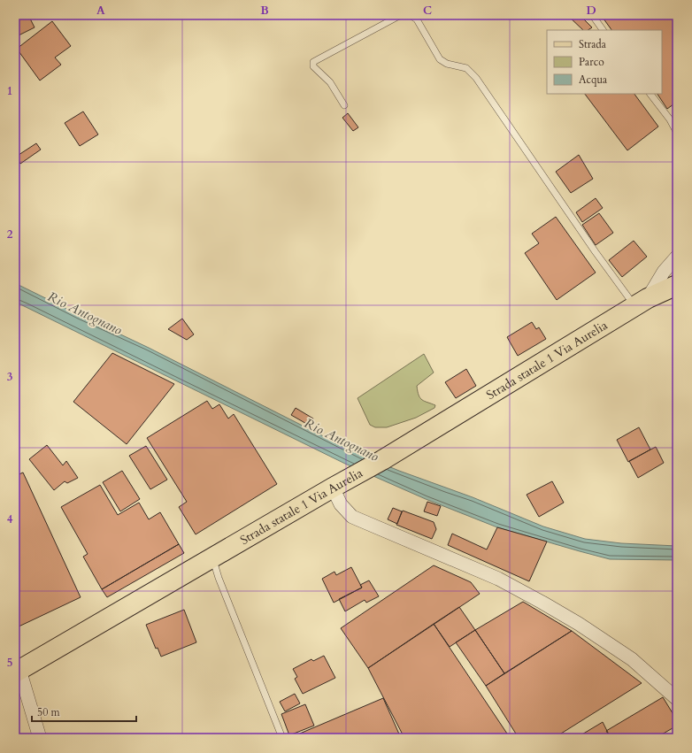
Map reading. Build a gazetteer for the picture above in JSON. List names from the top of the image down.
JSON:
{
  "streets": {
    "main road": ["Strada statale 1 Via Aurelia"]
  },
  "water": ["Rio Antognano"],
  "legend": ["Strada", "Parco", "Acqua"],
  "scale_bar": "50 m",
  "grid": {
    "columns": [
      "A",
      "B",
      "C",
      "D"
    ],
    "rows": [
      "1",
      "2",
      "3",
      "4",
      "5"
    ]
  }
}
